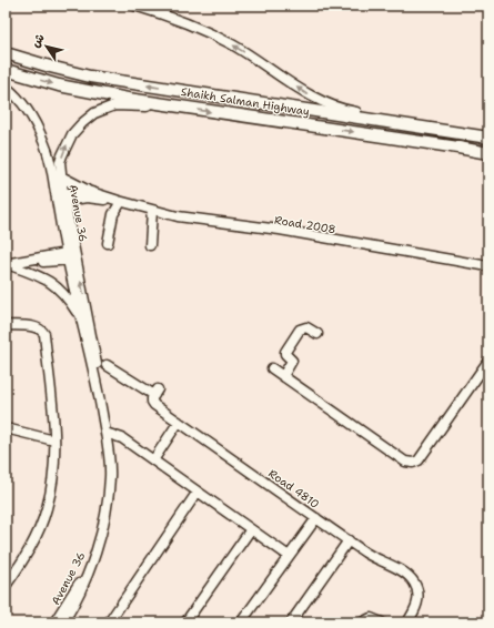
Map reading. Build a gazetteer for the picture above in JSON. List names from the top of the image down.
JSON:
{
  "streets": {
    "main road": ["Shaikh Salman Highway"],
    "street": ["Avenue 36", "Road 2008", "Road 4810"]
  },
  "crossings": [
    ["Shaikh Salman Highway", "Avenue 36"],
    ["Avenue 36", "Road 2008"]
  ],
  "north": "top left"
}
